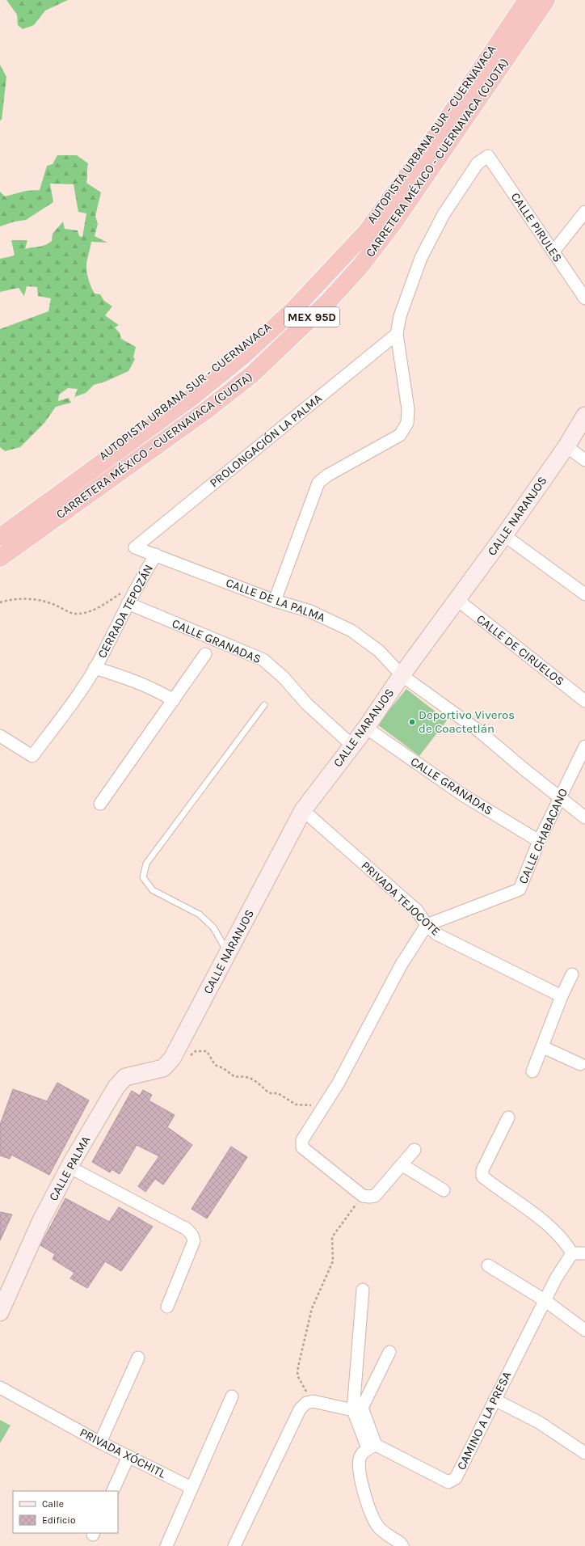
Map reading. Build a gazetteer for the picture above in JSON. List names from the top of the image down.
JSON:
{
  "streets": {
    "highway": ["AUTOPISTA URBANA SUR - CUERNAVACA", "CARRETERA MÉXICO - CUERNAVACA (CUOTA)", "MEX 95D"],
    "street": [
      "CALLE PIRULES",
      "PROLONGACIÓN LA PALMA",
      "CALLE NARANJOS",
      "CALLE DE LA PALMA",
      "CERRADA TEPOZÁN",
      "CALLE GRANADAS",
      "CALLE DE CIRUELOS",
      "CALLE CHABACANO",
      "PRIVADA TEJOCOTE",
      "CALLE PALMA",
      "CAMINO A LA PRESA",
      "PRIVADA XÓCHITL"
    ]
  },
  "crossings": [
    ["CALLE PIRULES", "PROLONGACIÓN LA PALMA"],
    ["PROLONGACIÓN LA PALMA", "CALLE DE LA PALMA"],
    ["CALLE NARANJOS", "CALLE DE LA PALMA"],
    ["CALLE NARANJOS", "CALLE GRANADAS"],
    ["CALLE NARANJOS", "CALLE DE CIRUELOS"],
    ["CALLE NARANJOS", "PRIVADA TEJOCOTE"],
    ["CALLE NARANJOS", "CALLE PALMA"],
    ["CALLE DE LA PALMA", "CERRADA TEPOZÁN"],
    ["CERRADA TEPOZÁN", "CALLE GRANADAS"],
    ["CALLE GRANADAS", "CALLE CHABACANO"],
    ["CALLE CHABACANO", "PRIVADA TEJOCOTE"]
  ],
  "places": ["Deportivo Viveros de Coactetlán"],
  "legend": ["Calle", "Edificio"]
}
